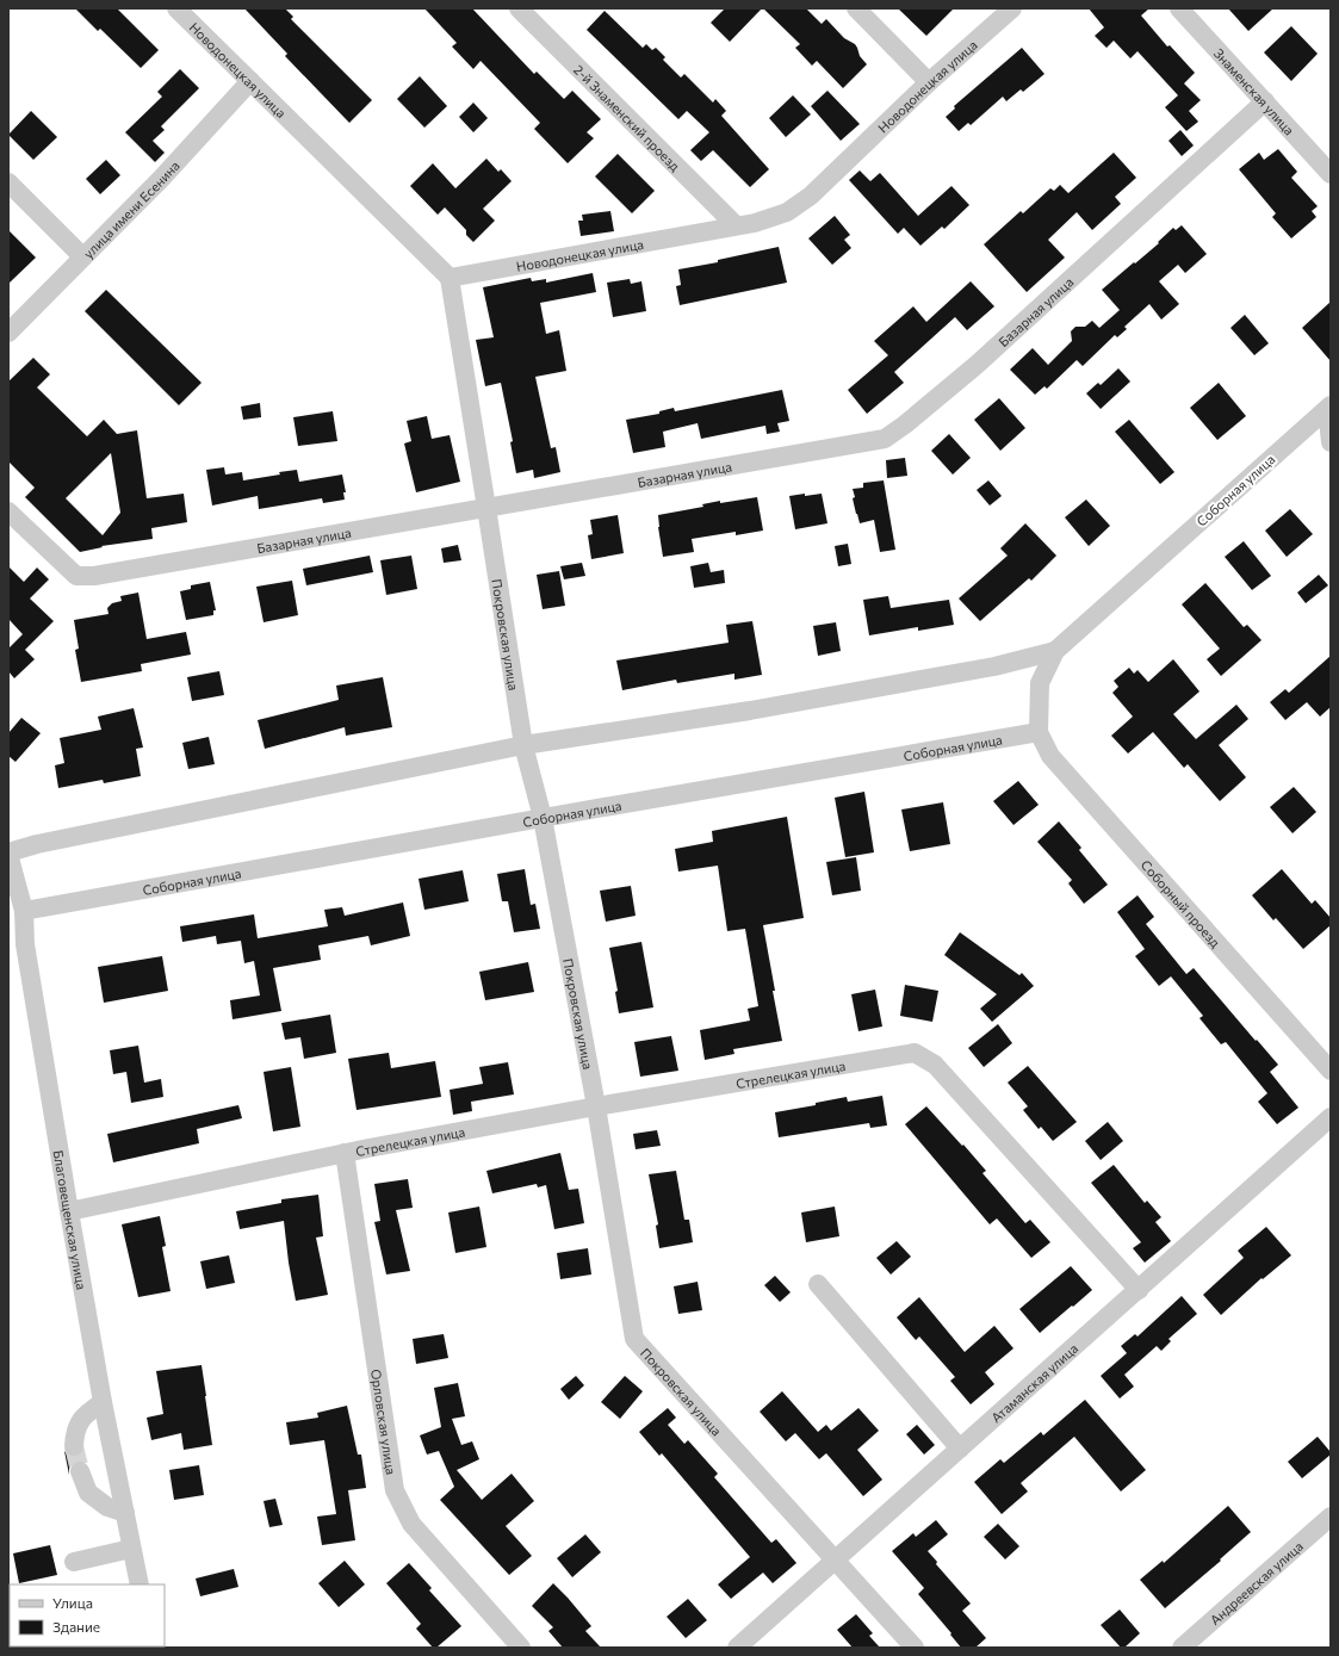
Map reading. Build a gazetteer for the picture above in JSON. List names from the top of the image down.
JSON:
{
  "streets": {
    "street": [
      "Новодонецкая улица",
      "Знаменская улица",
      "2-й Знаменский проезд",
      "улица имени Есенина",
      "Базарная улица",
      "Соборная улица",
      "Покровская улица",
      "Соборный проезд",
      "Стрелецкая улица",
      "Благовещенская улица",
      "Атаманская улица",
      "Орловская улица",
      "Андреевская улица"
    ]
  },
  "crossings": [
    ["Новодонецкая улица", "2-й Знаменский проезд"],
    ["Новодонецкая улица", "улица имени Есенина"],
    ["Новодонецкая улица", "Покровская улица"],
    ["Знаменская улица", "Базарная улица"],
    ["Базарная улица", "Покровская улица"],
    ["Соборная улица", "Покровская улица"],
    ["Соборная улица", "Соборный проезд"],
    ["Соборная улица", "Благовещенская улица"],
    ["Покровская улица", "Стрелецкая улица"],
    ["Покровская улица", "Атаманская улица"],
    ["Стрелецкая улица", "Благовещенская улица"],
    ["Стрелецкая улица", "Атаманская улица"],
    ["Стрелецкая улица", "Орловская улица"]
  ],
  "legend": ["Улица", "Здание"]
}
